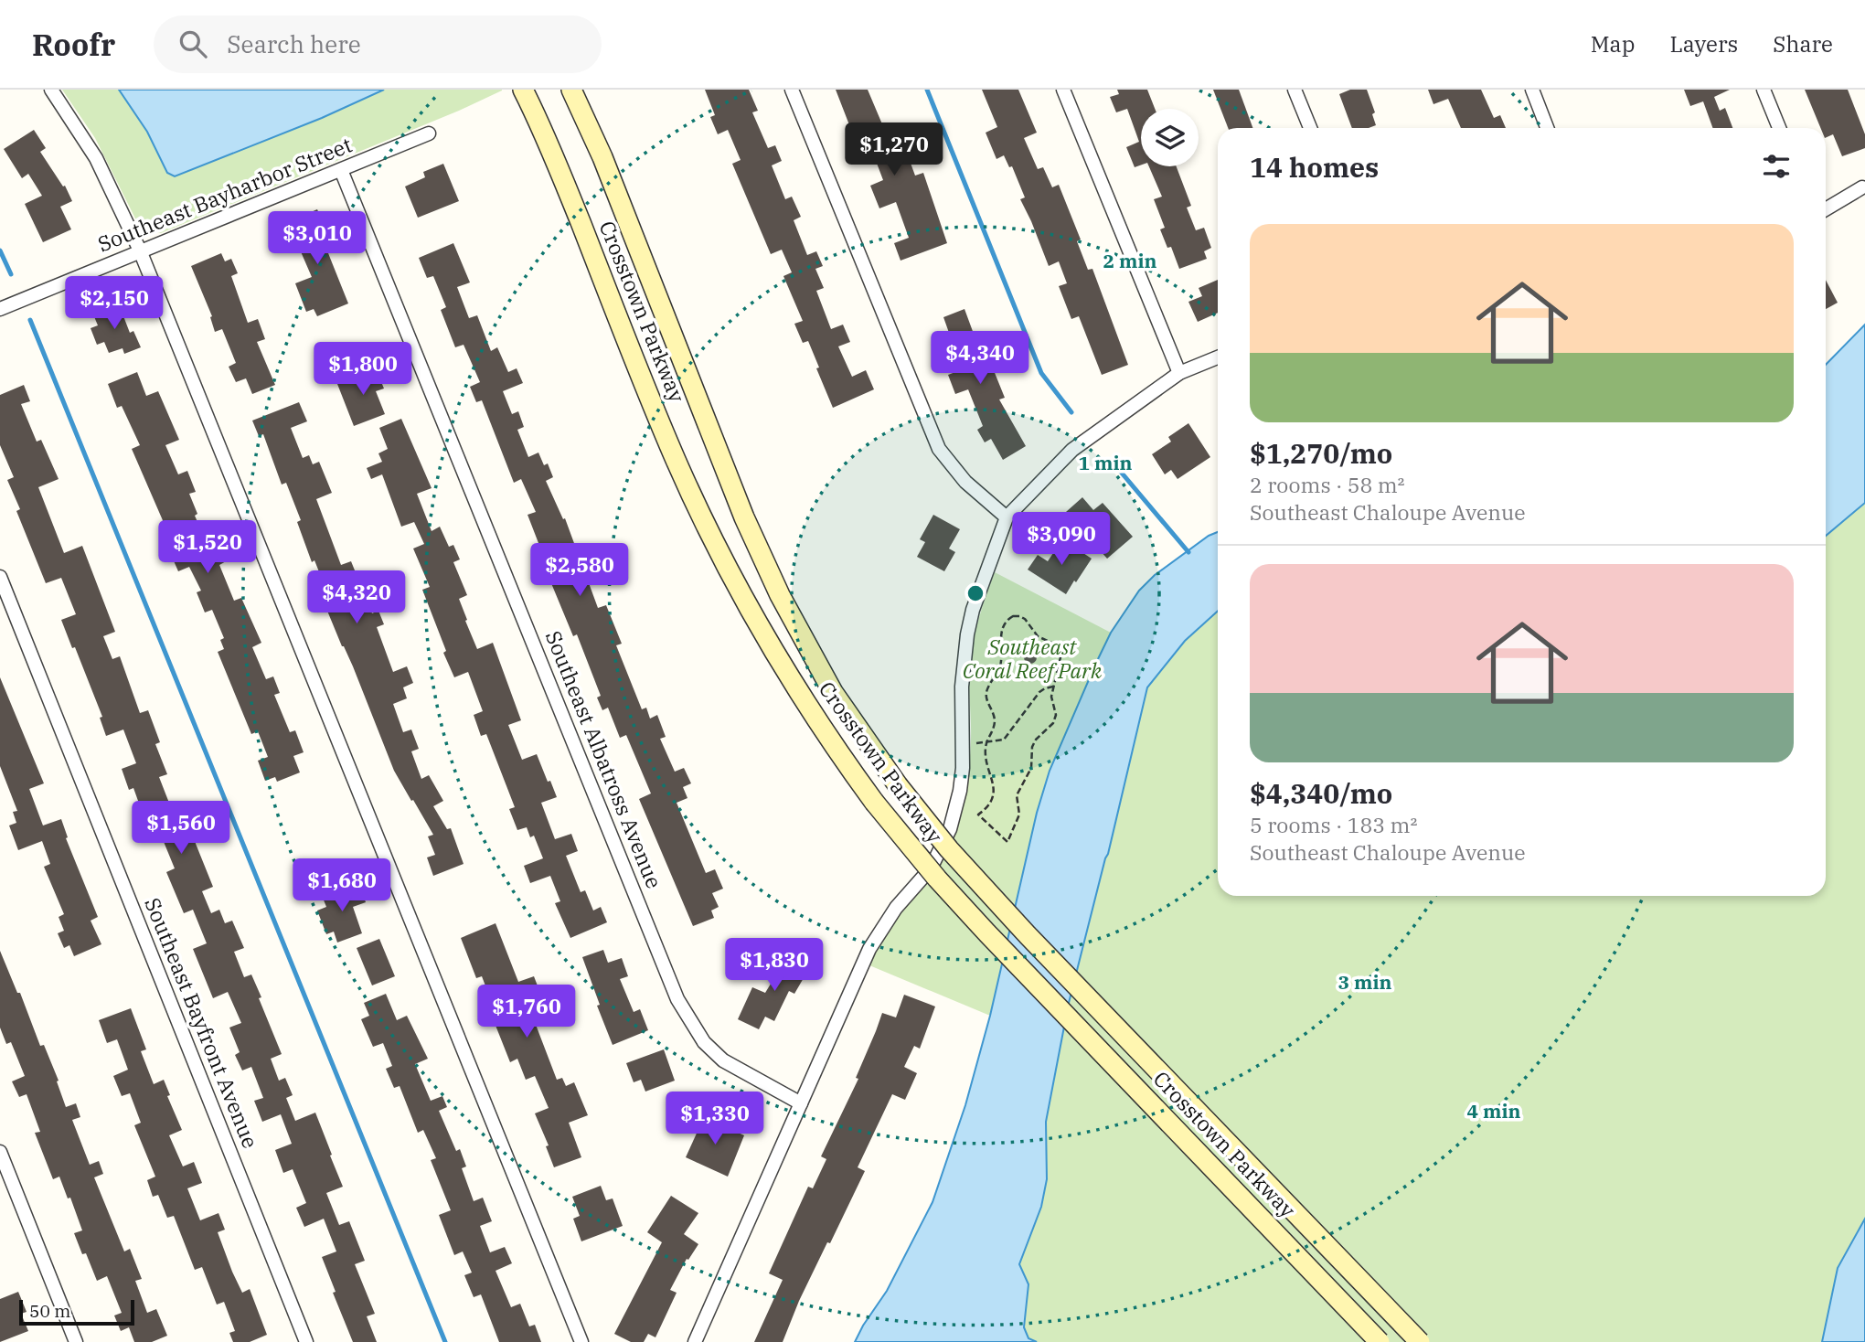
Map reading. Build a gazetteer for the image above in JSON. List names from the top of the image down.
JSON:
{
  "streets": {
    "main road": ["Crosstown Parkway"],
    "street": ["Southeast Bayharbor Street", "Southeast Albatross Avenue", "Southeast Bayfront Avenue"]
  },
  "crossings": [
    ["Southeast Bayharbor Street", "Southeast Albatross Avenue"]
  ],
  "parks": ["Southeast Coral Reef Park"],
  "scale_bar": "50 m",
  "page": {
    "header": "Roofr",
    "search": "Search here",
    "nav": ["Map", "Layers", "Share"],
    "price": [
      "$1,270",
      "$3,010",
      "$2,150",
      "$4,340",
      "$1,800",
      "$3,090",
      "$1,520",
      "$2,580",
      "$4,320",
      "$1,560",
      "$1,680",
      "$1,830",
      "$1,760",
      "$1,330"
    ],
    "heading": "14 homes",
    "list": [
      {
        "name": "$1,270/mo",
        "note": "2 rooms · 58 m² · Southeast Chaloupe Avenue"
      },
      {
        "name": "$4,340/mo",
        "note": "5 rooms · 183 m² · Southeast Chaloupe Avenue"
      }
    ],
    "scale": "50 m"
  },
  "rings": [
    "2 min",
    "1 min",
    "3 min",
    "4 min"
  ]
}
